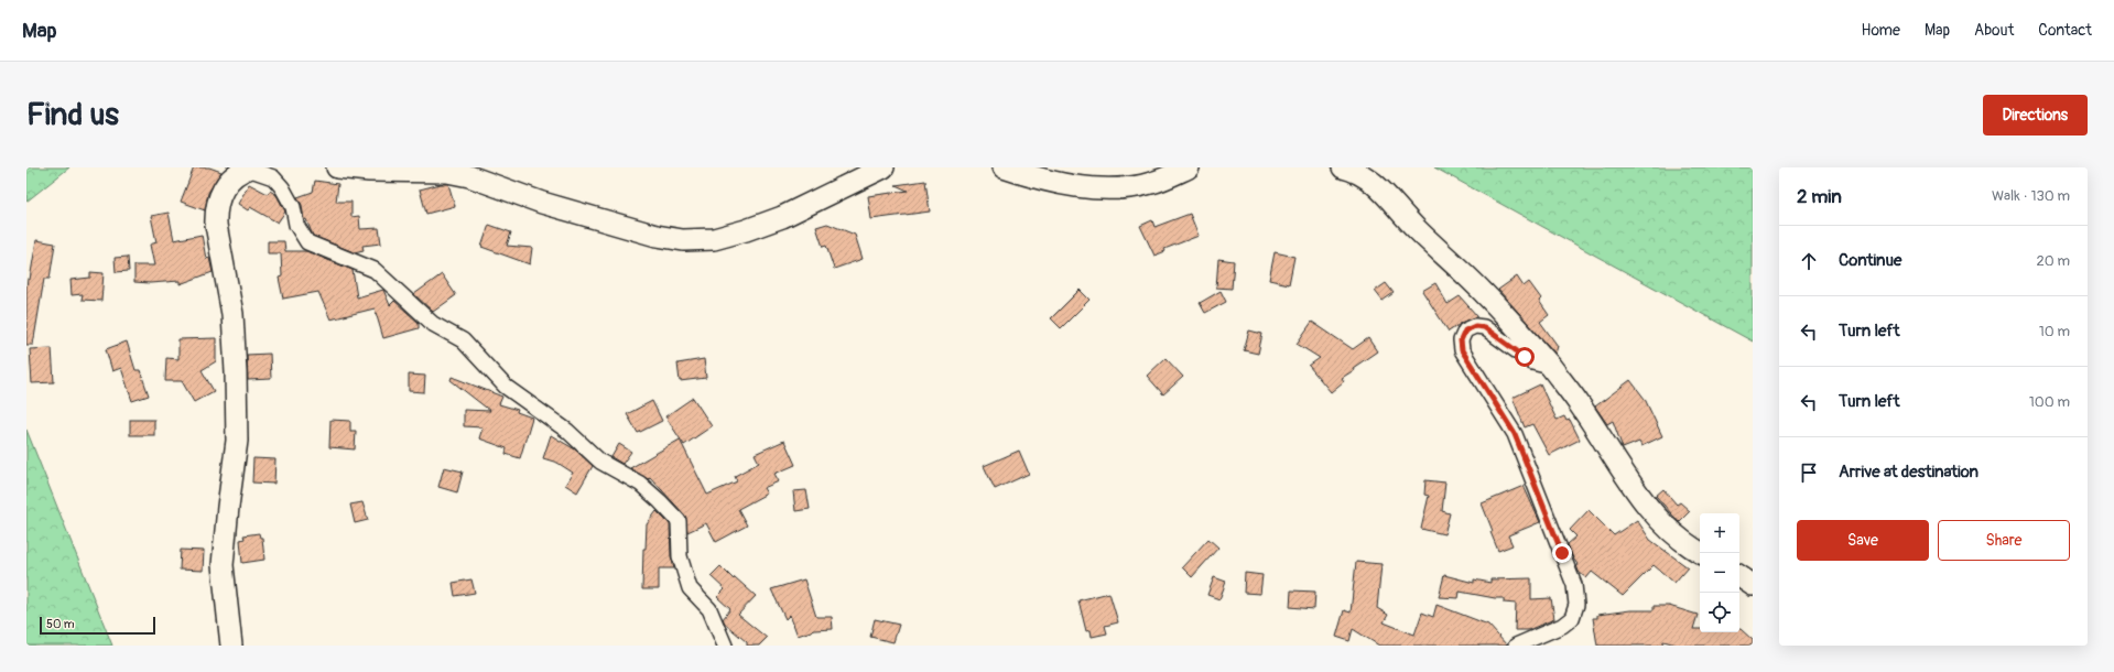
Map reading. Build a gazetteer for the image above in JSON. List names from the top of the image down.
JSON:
{
  "scale_bar": "50 m",
  "page": {
    "header": "Map",
    "nav": [
      "Home",
      "Map",
      "About",
      "Contact"
    ],
    "buttons": [
      "Directions",
      ["Save", "Share"]
    ],
    "title": "Find us",
    "heading": ["2 min", "Walk · 130 m"],
    "list": [
      ["Continue", "20 m"],
      ["Turn left", "10 m"],
      ["Turn left", "100 m"],
      "Arrive at destination"
    ],
    "map_buttons": ["+", "−"],
    "scale": "50 m"
  }
}
